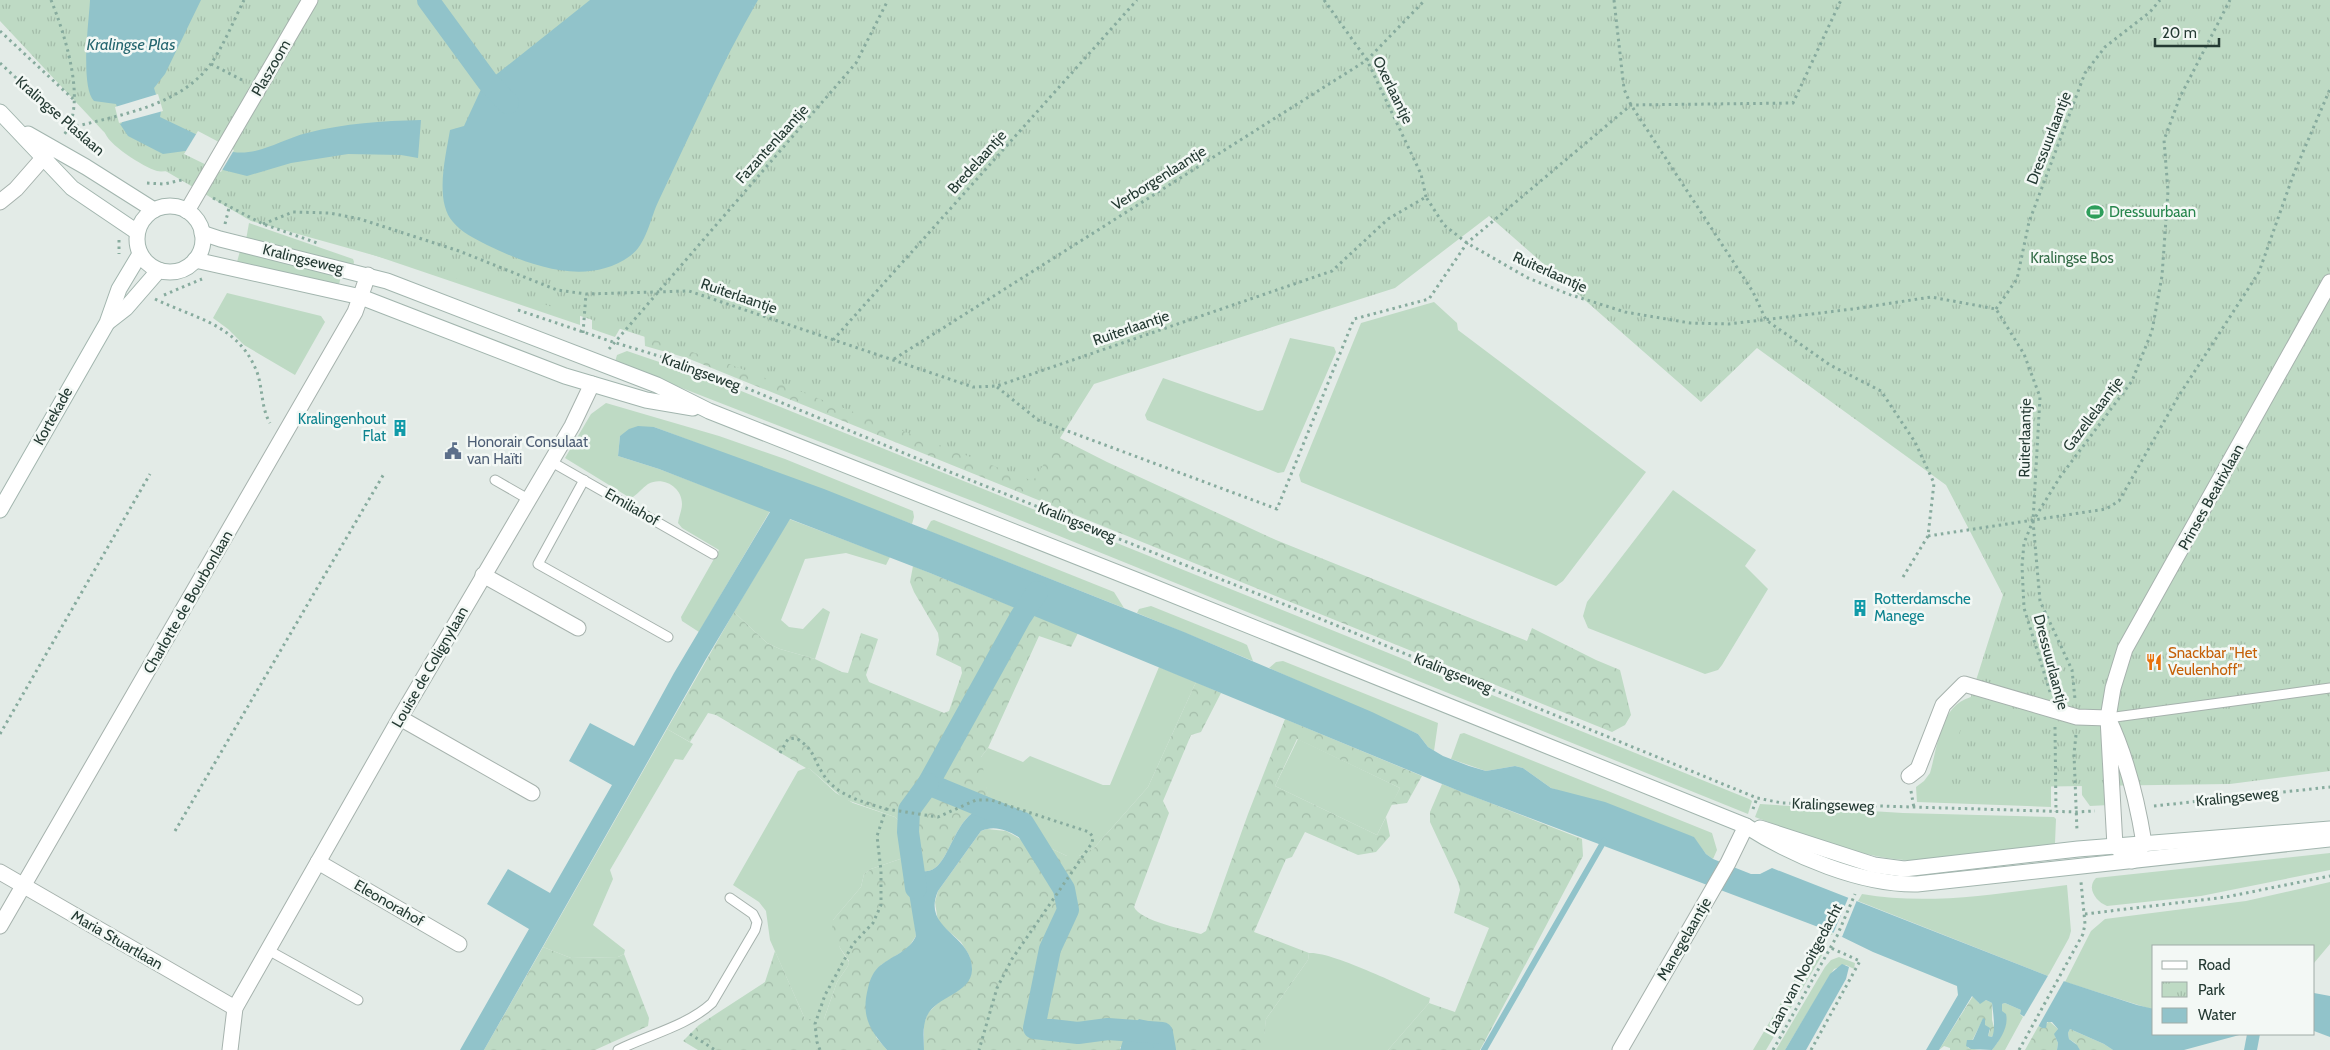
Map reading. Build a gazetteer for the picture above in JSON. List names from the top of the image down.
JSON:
{
  "streets": {
    "street": [
      "Plaszoom",
      "Kralingse Plaslaan",
      "Kralingseweg",
      "Kortekade",
      "Prinses Beatrixlaan",
      "Charlotte de Bourbonlaan",
      "Louise de Colignylaan",
      "Eleonorahof",
      "Manegelaantje",
      "Maria Stuartlaan"
    ],
    "lane": ["Emiliahof"],
    "path": [
      "Oxerlaantje",
      "Dressuurlaantje",
      "Fazantenlaantje",
      "Bredelaantje",
      "Verborgenlaantje",
      "Ruiterlaantje",
      "Gazellelaantje",
      "Laan van Nooitgedacht"
    ]
  },
  "crossings": [
    ["Plaszoom", "Kralingse Plaslaan"],
    ["Plaszoom", "Kralingseweg"],
    ["Plaszoom", "Kortekade"],
    ["Oxerlaantje", "Verborgenlaantje"],
    ["Oxerlaantje", "Ruiterlaantje"],
    ["Kralingse Plaslaan", "Kralingseweg"],
    ["Kralingse Plaslaan", "Kortekade"],
    ["Dressuurlaantje", "Kralingseweg"],
    ["Dressuurlaantje", "Ruiterlaantje"],
    ["Dressuurlaantje", "Gazellelaantje"],
    ["Fazantenlaantje", "Kralingseweg"],
    ["Fazantenlaantje", "Ruiterlaantje"],
    ["Bredelaantje", "Ruiterlaantje"],
    ["Verborgenlaantje", "Ruiterlaantje"],
    ["Kralingseweg", "Ruiterlaantje"],
    ["Kralingseweg", "Kortekade"],
    ["Kralingseweg", "Prinses Beatrixlaan"],
    ["Kralingseweg", "Charlotte de Bourbonlaan"],
    ["Kralingseweg", "Louise de Colignylaan"],
    ["Kralingseweg", "Manegelaantje"],
    ["Ruiterlaantje", "Gazellelaantje"],
    ["Emiliahof", "Louise de Colignylaan"],
    ["Charlotte de Bourbonlaan", "Maria Stuartlaan"],
    ["Louise de Colignylaan", "Eleonorahof"],
    ["Louise de Colignylaan", "Maria Stuartlaan"]
  ],
  "water": ["Kralingse Plas"],
  "parks": ["Kralingse Bos"],
  "places": {
    "sports": ["Dressuurbaan"],
    "building": ["Kralingenhout Flat", "Rotterdamsche Manege"],
    "public building": ["Honorair Consulaat van Haïti"],
    "restaurant": ["Snackbar \"Het Veulenhoff\""]
  },
  "legend": ["Road", "Park", "Water"],
  "scale_bar": "20 m"
}
